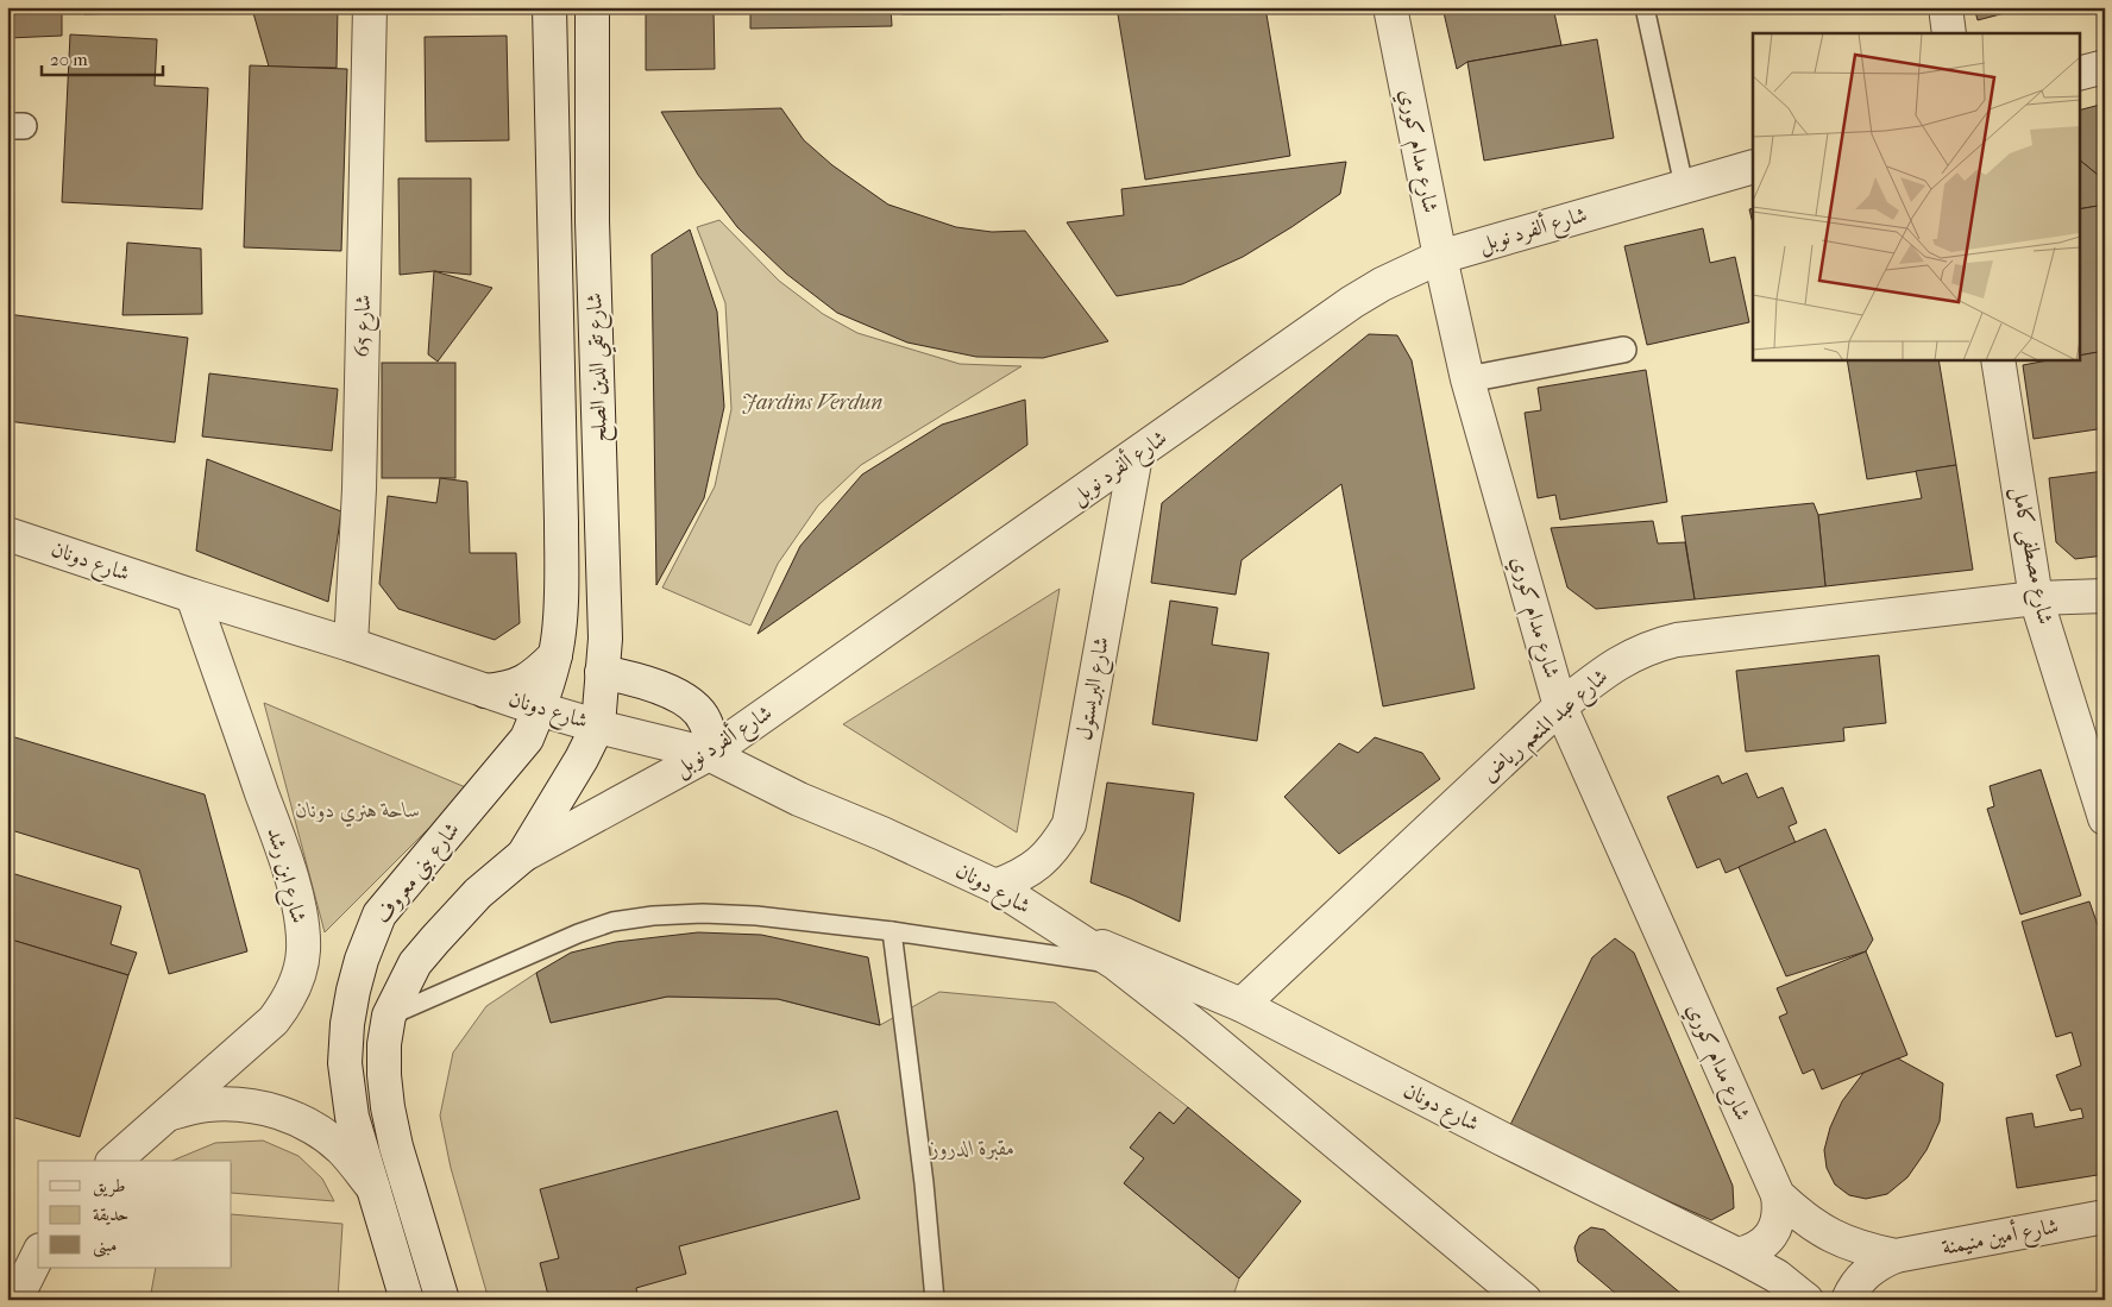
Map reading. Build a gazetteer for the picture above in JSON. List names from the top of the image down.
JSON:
{
  "streets": {
    "street": [
      "شارع مدام كوري",
      "شارع ألفرد نوبل",
      "شارع 65",
      "شارع تقي الدين الصلح",
      "شارع مصطفى كامل",
      "شارع دونان",
      "شارع البريستول",
      "شارع عبد المنعم رياض",
      "شارع بني معروف",
      "شارع ابن رشد",
      "شارع أمين منيمنة"
    ]
  },
  "crossings": [
    ["شارع مدام كوري", "شارع ألفرد نوبل"],
    ["شارع مدام كوري", "شارع دونان"],
    ["شارع مدام كوري", "شارع عبد المنعم رياض"],
    ["شارع مدام كوري", "شارع أمين منيمنة"],
    ["شارع ألفرد نوبل", "شارع دونان"],
    ["شارع ألفرد نوبل", "شارع البريستول"],
    ["شارع 65", "شارع دونان"],
    ["شارع تقي الدين الصلح", "شارع دونان"],
    ["شارع تقي الدين الصلح", "شارع بني معروف"],
    ["شارع مصطفى كامل", "شارع عبد المنعم رياض"],
    ["شارع دونان", "شارع البريستول"],
    ["شارع دونان", "شارع عبد المنعم رياض"],
    ["شارع دونان", "شارع بني معروف"],
    ["شارع دونان", "شارع ابن رشد"],
    ["شارع بني معروف", "شارع ابن رشد"]
  ],
  "parks": ["Jardins Verdun", "ساحة هنري دونان", "مقبرة الدروز"],
  "legend": ["طريق", "حديقة", "مبنى"],
  "scale_bar": "20 m"
}
